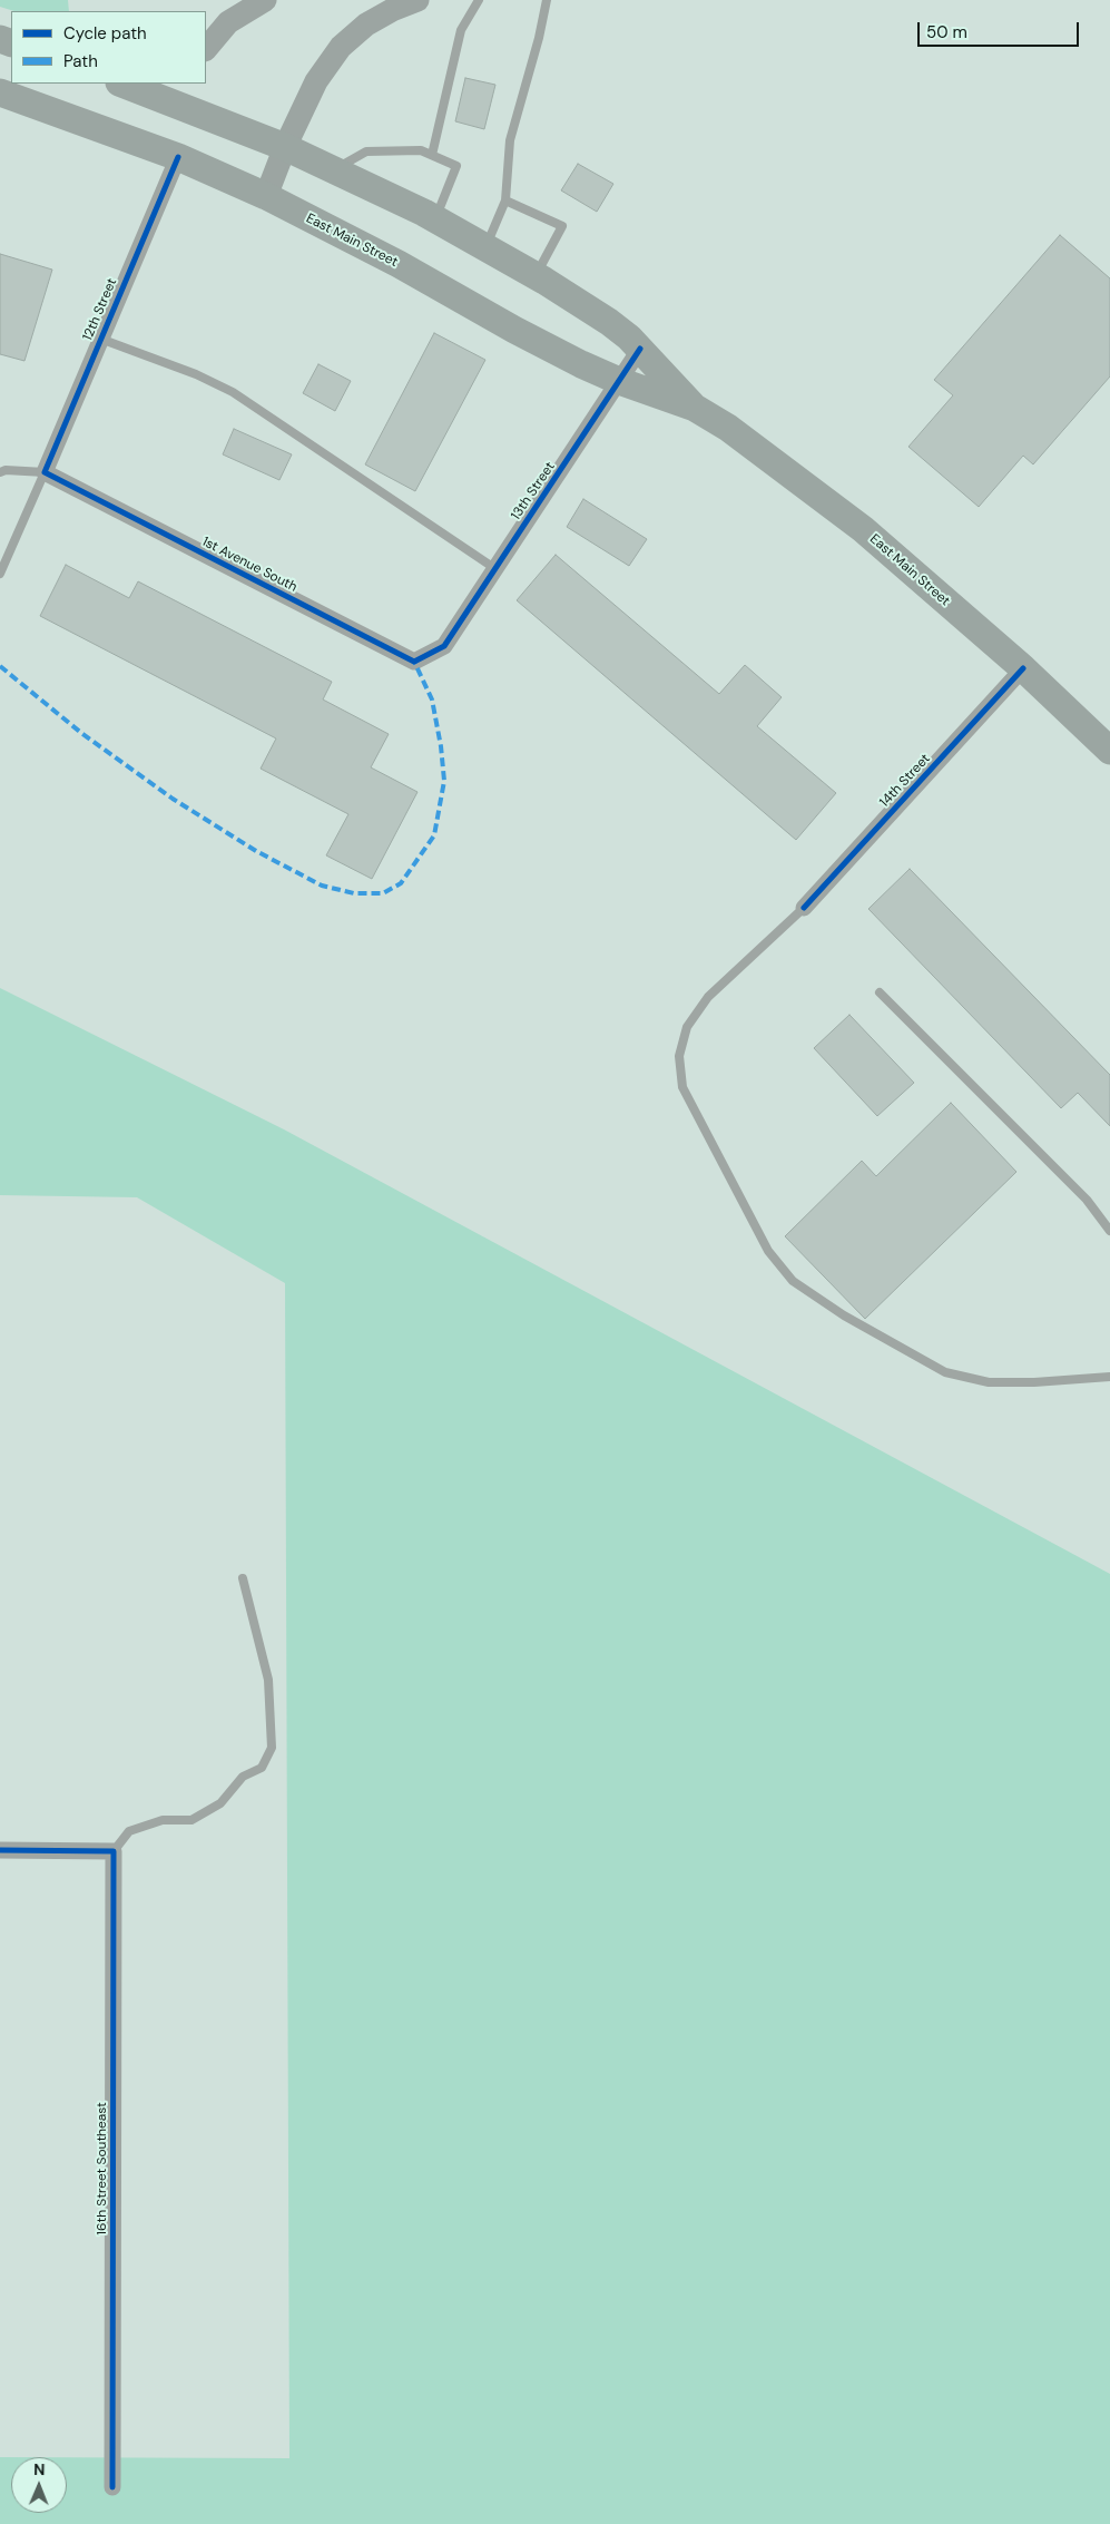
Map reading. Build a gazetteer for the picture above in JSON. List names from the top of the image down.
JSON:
{
  "streets": {
    "highway": ["East Main Street"],
    "street": [
      "12th Street",
      "13th Street",
      "1st Avenue South",
      "14th Street",
      "16th Street Southeast"
    ]
  },
  "crossings": [
    ["East Main Street", "12th Street"],
    ["East Main Street", "13th Street"],
    ["East Main Street", "14th Street"],
    ["12th Street", "1st Avenue South"],
    ["13th Street", "1st Avenue South"]
  ],
  "legend": ["Cycle path", "Path"],
  "scale_bar": "50 m",
  "north": "top"
}
